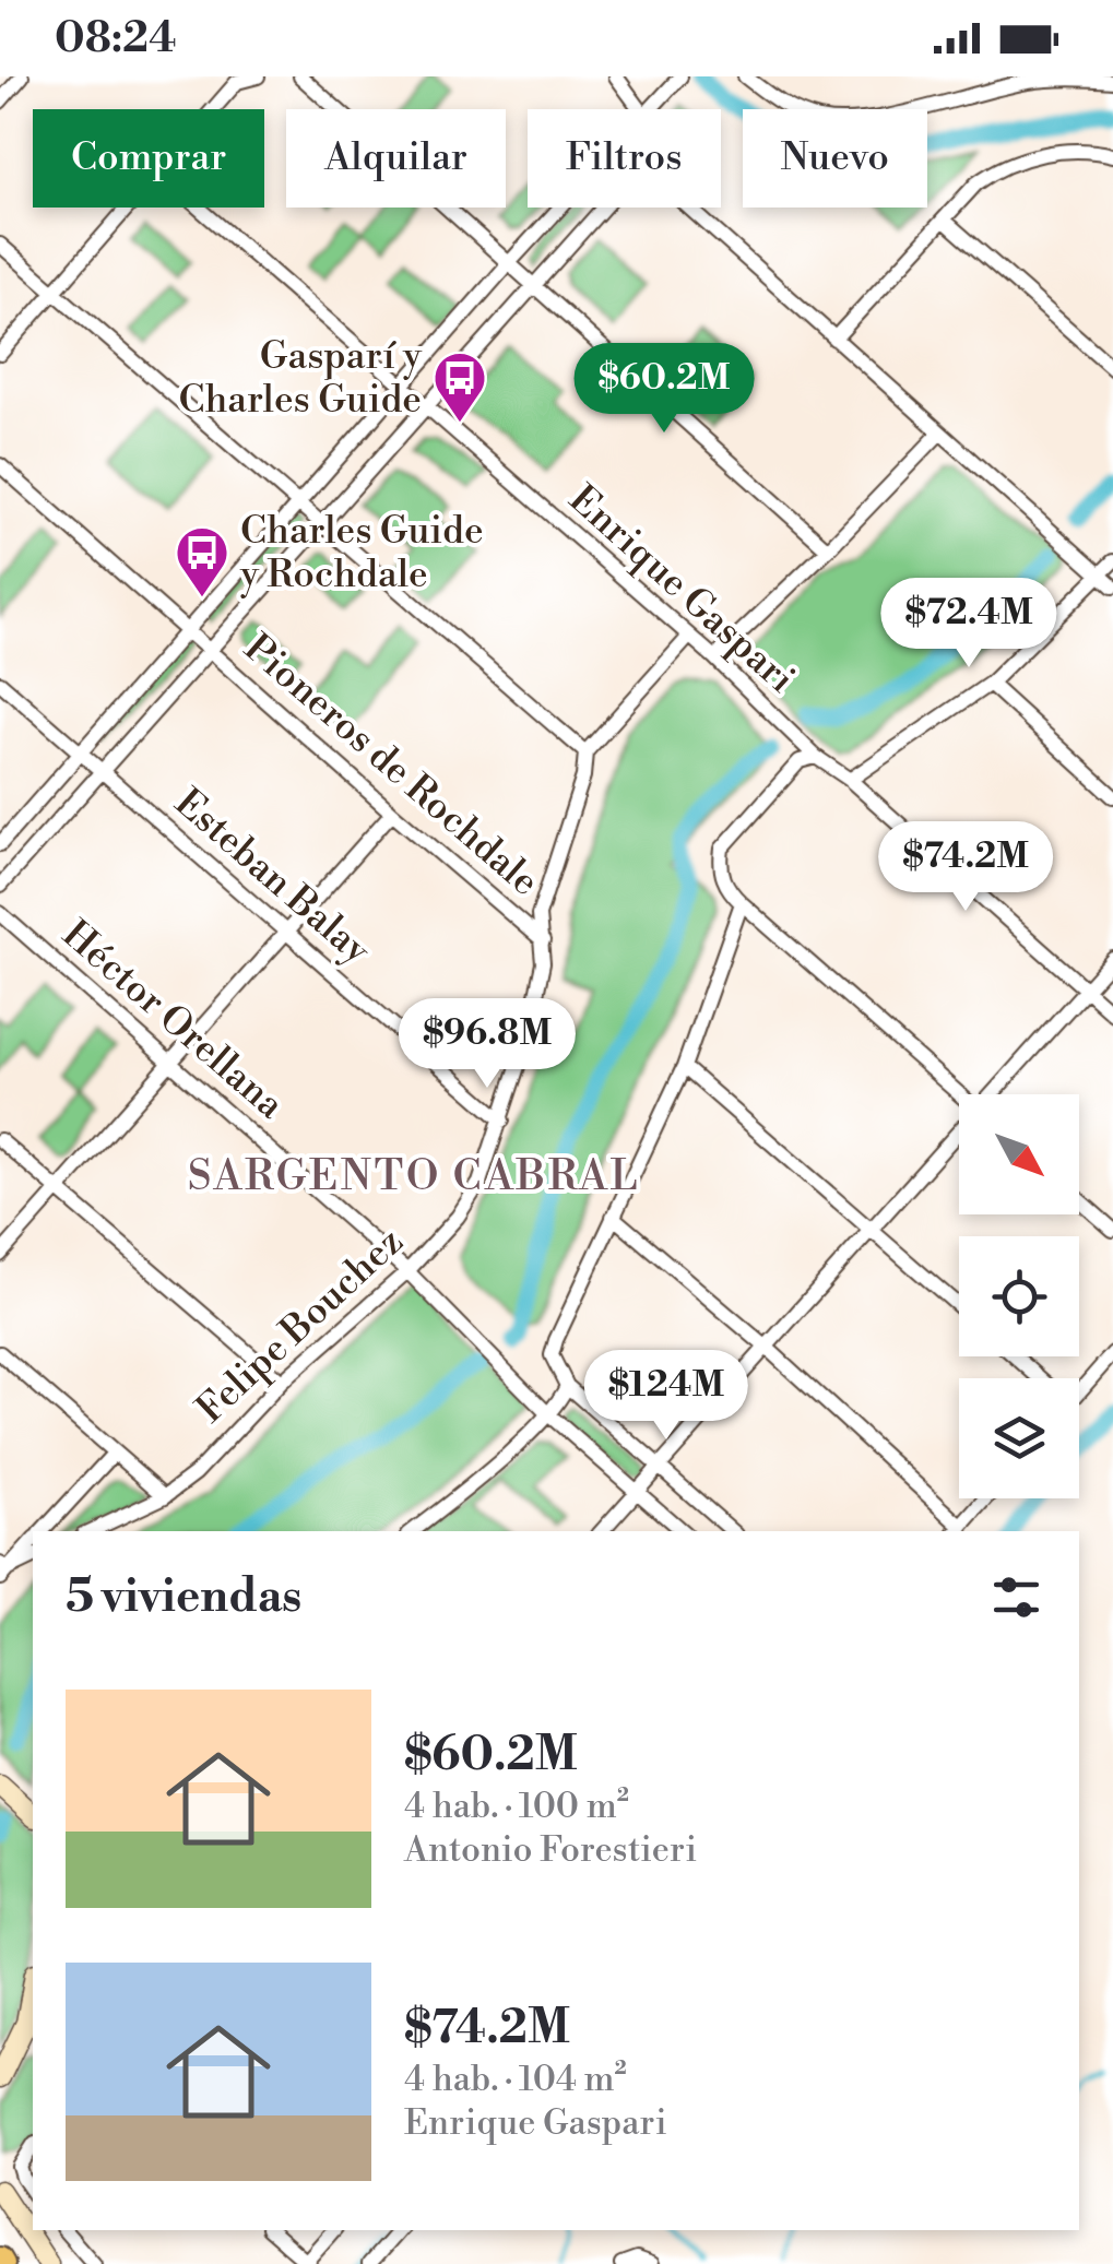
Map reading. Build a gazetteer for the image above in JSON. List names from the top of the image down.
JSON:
{
  "streets": {
    "street": [
      "Enrique Gaspari",
      "Pioneros de Rochdale",
      "Esteban Balay",
      "Héctor Orellana",
      "Felipe Bouchez"
    ]
  },
  "crossings": [
    ["Enrique Gaspari", "Felipe Bouchez"],
    ["Pioneros de Rochdale", "Felipe Bouchez"],
    ["Esteban Balay", "Felipe Bouchez"],
    ["Héctor Orellana", "Felipe Bouchez"]
  ],
  "districts": ["SARGENTO CABRAL"],
  "places": {
    "bus stop": ["Gasparí y Charles Guide", "Charles Guide y Rochdale"]
  },
  "north": "bottom right",
  "page": {
    "status": "08:24",
    "chip": [
      "Comprar",
      "Alquilar",
      "Filtros",
      "Nuevo"
    ],
    "price": [
      "$60.2M",
      "$72.4M",
      "$74.2M",
      "$96.8M",
      "$124M"
    ],
    "heading": "5 viviendas",
    "list": [
      {
        "name": "$60.2M",
        "note": "4 hab. · 100 m² · Antonio Forestieri"
      },
      {
        "name": "$74.2M",
        "note": "4 hab. · 104 m² · Enrique Gaspari"
      }
    ]
  }
}
